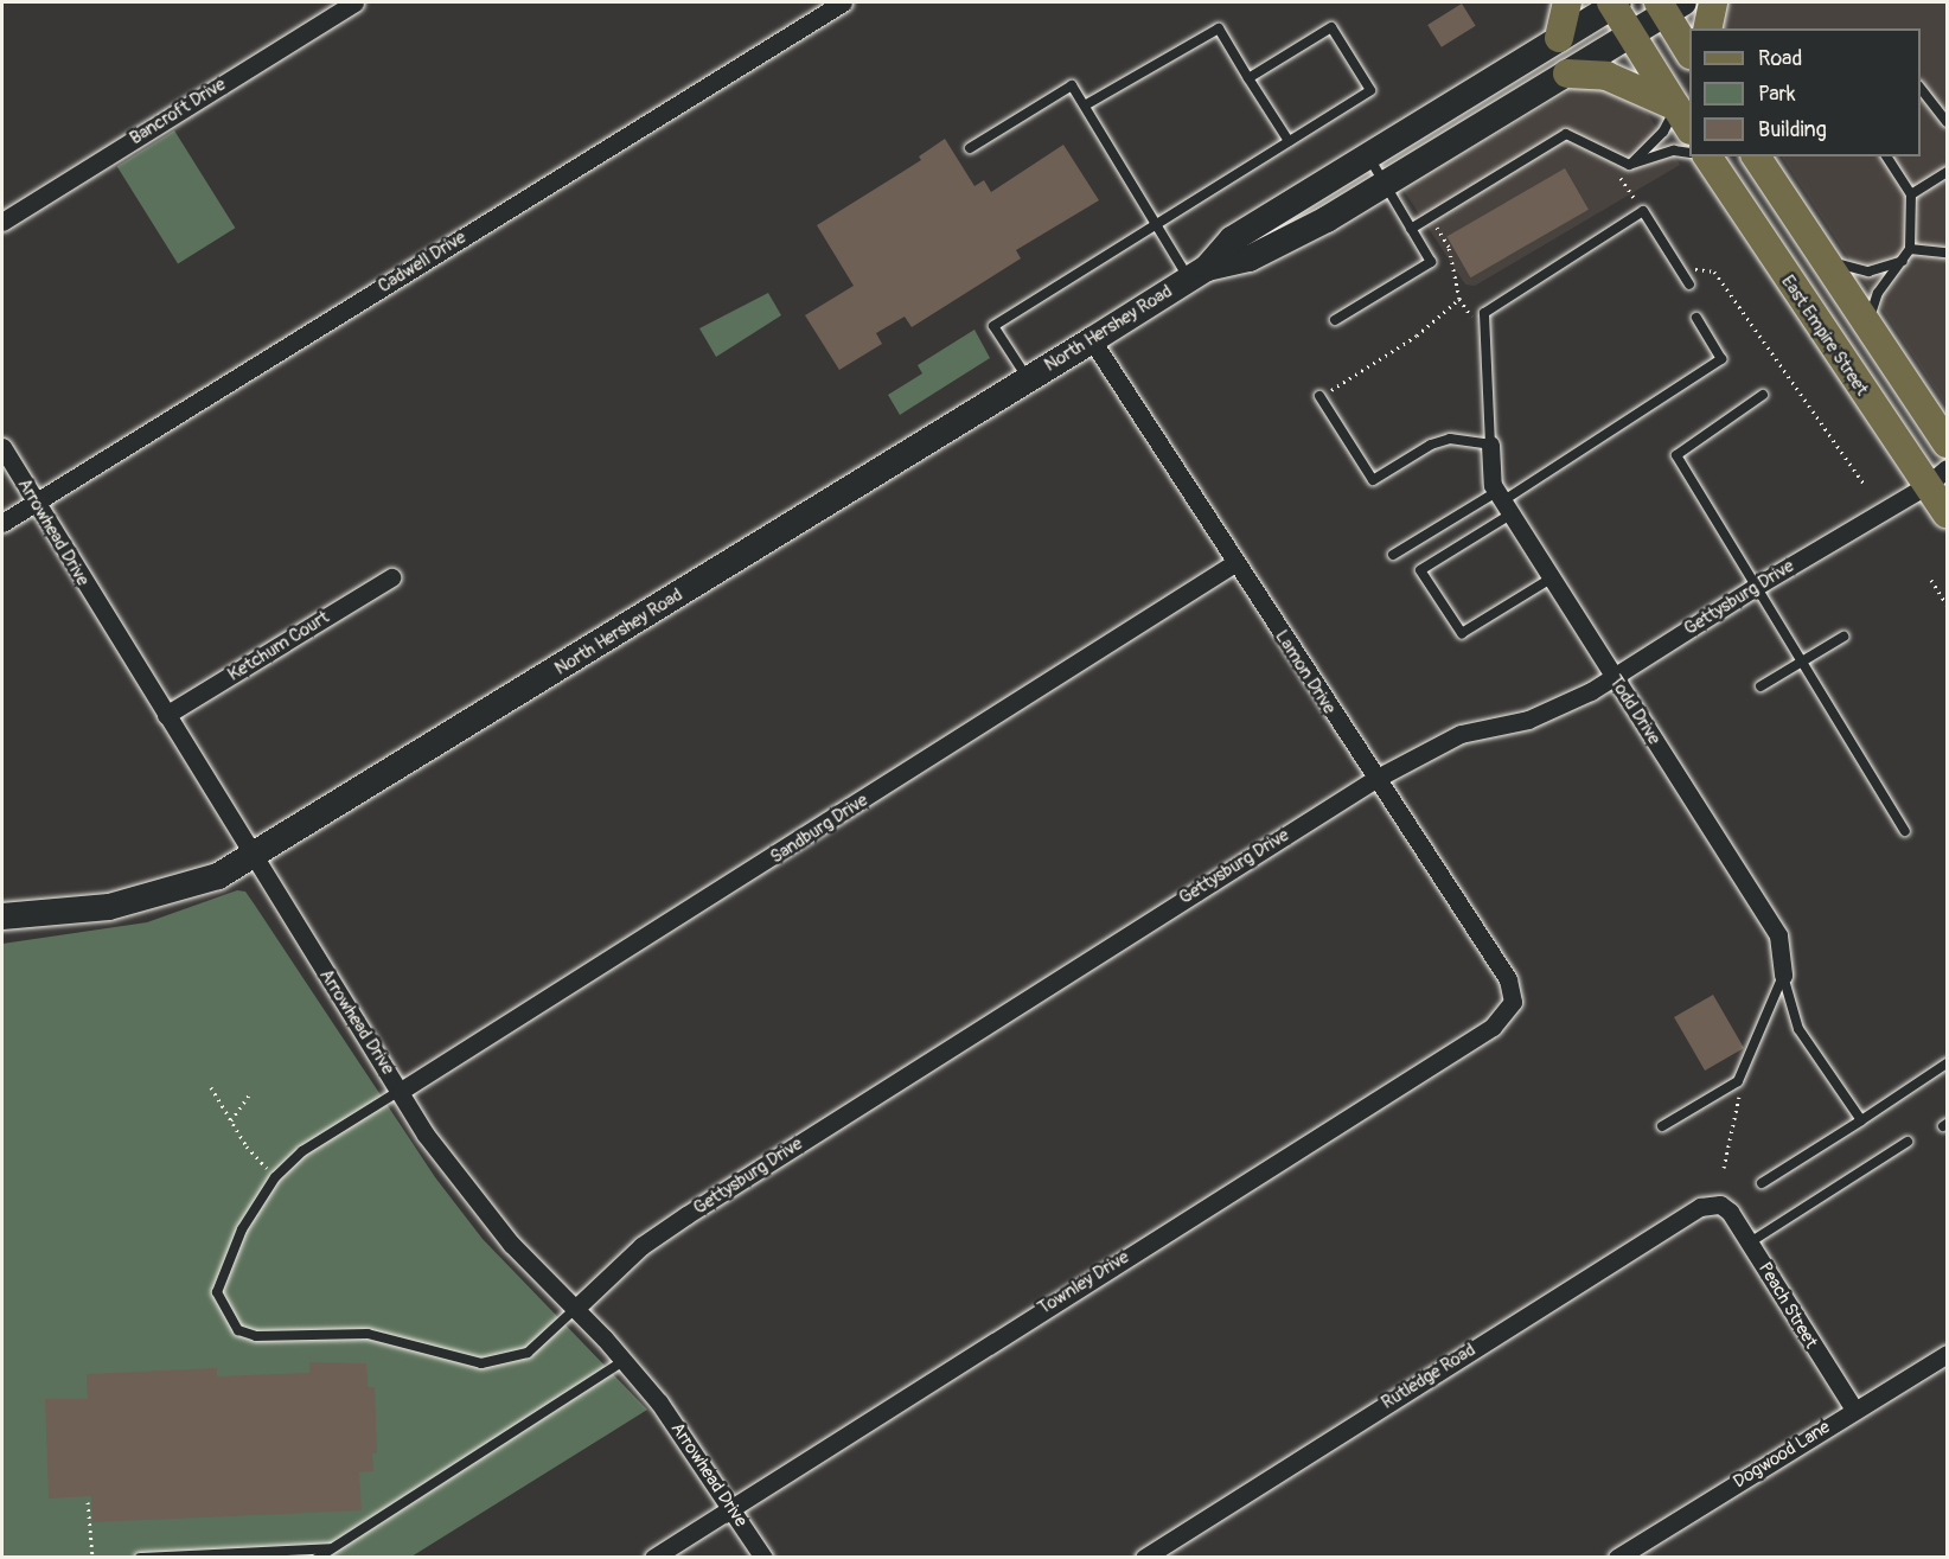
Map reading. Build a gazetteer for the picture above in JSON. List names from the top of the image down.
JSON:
{
  "streets": {
    "main road": ["North Hershey Road", "East Empire Street"],
    "street": [
      "Bancroft Drive",
      "Cadwell Drive",
      "Arrowhead Drive",
      "Gettysburg Drive",
      "Ketchum Court",
      "Lamon Drive",
      "Todd Drive",
      "Sandburg Drive",
      "Townley Drive",
      "Peach Street",
      "Rutledge Road",
      "Dogwood Lane"
    ]
  },
  "crossings": [
    ["Cadwell Drive", "Arrowhead Drive"],
    ["North Hershey Road", "Arrowhead Drive"],
    ["North Hershey Road", "Lamon Drive"],
    ["East Empire Street", "Gettysburg Drive"],
    ["Arrowhead Drive", "Gettysburg Drive"],
    ["Arrowhead Drive", "Ketchum Court"],
    ["Arrowhead Drive", "Sandburg Drive"],
    ["Arrowhead Drive", "Townley Drive"],
    ["Gettysburg Drive", "Lamon Drive"],
    ["Gettysburg Drive", "Todd Drive"],
    ["Lamon Drive", "Sandburg Drive"],
    ["Lamon Drive", "Townley Drive"],
    ["Peach Street", "Rutledge Road"],
    ["Peach Street", "Dogwood Lane"]
  ],
  "legend": ["Road", "Park", "Building"]
}
